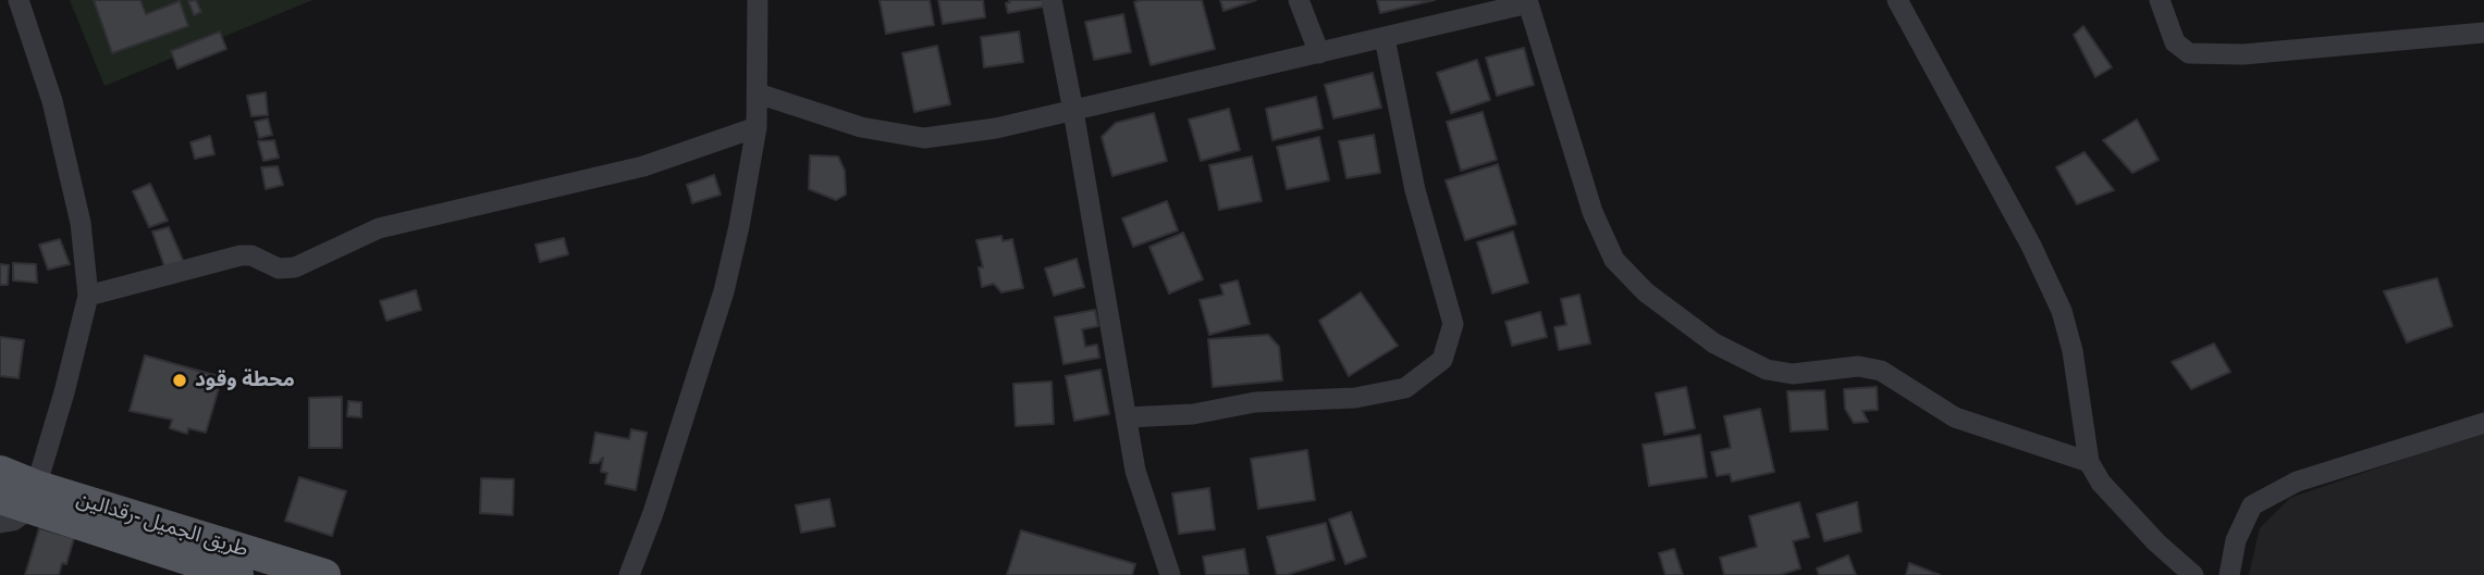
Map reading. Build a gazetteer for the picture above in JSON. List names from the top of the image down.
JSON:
{
  "streets": {
    "main road": ["طريق الجميل -رقدالين"]
  },
  "places": ["محطة وقود"]
}
